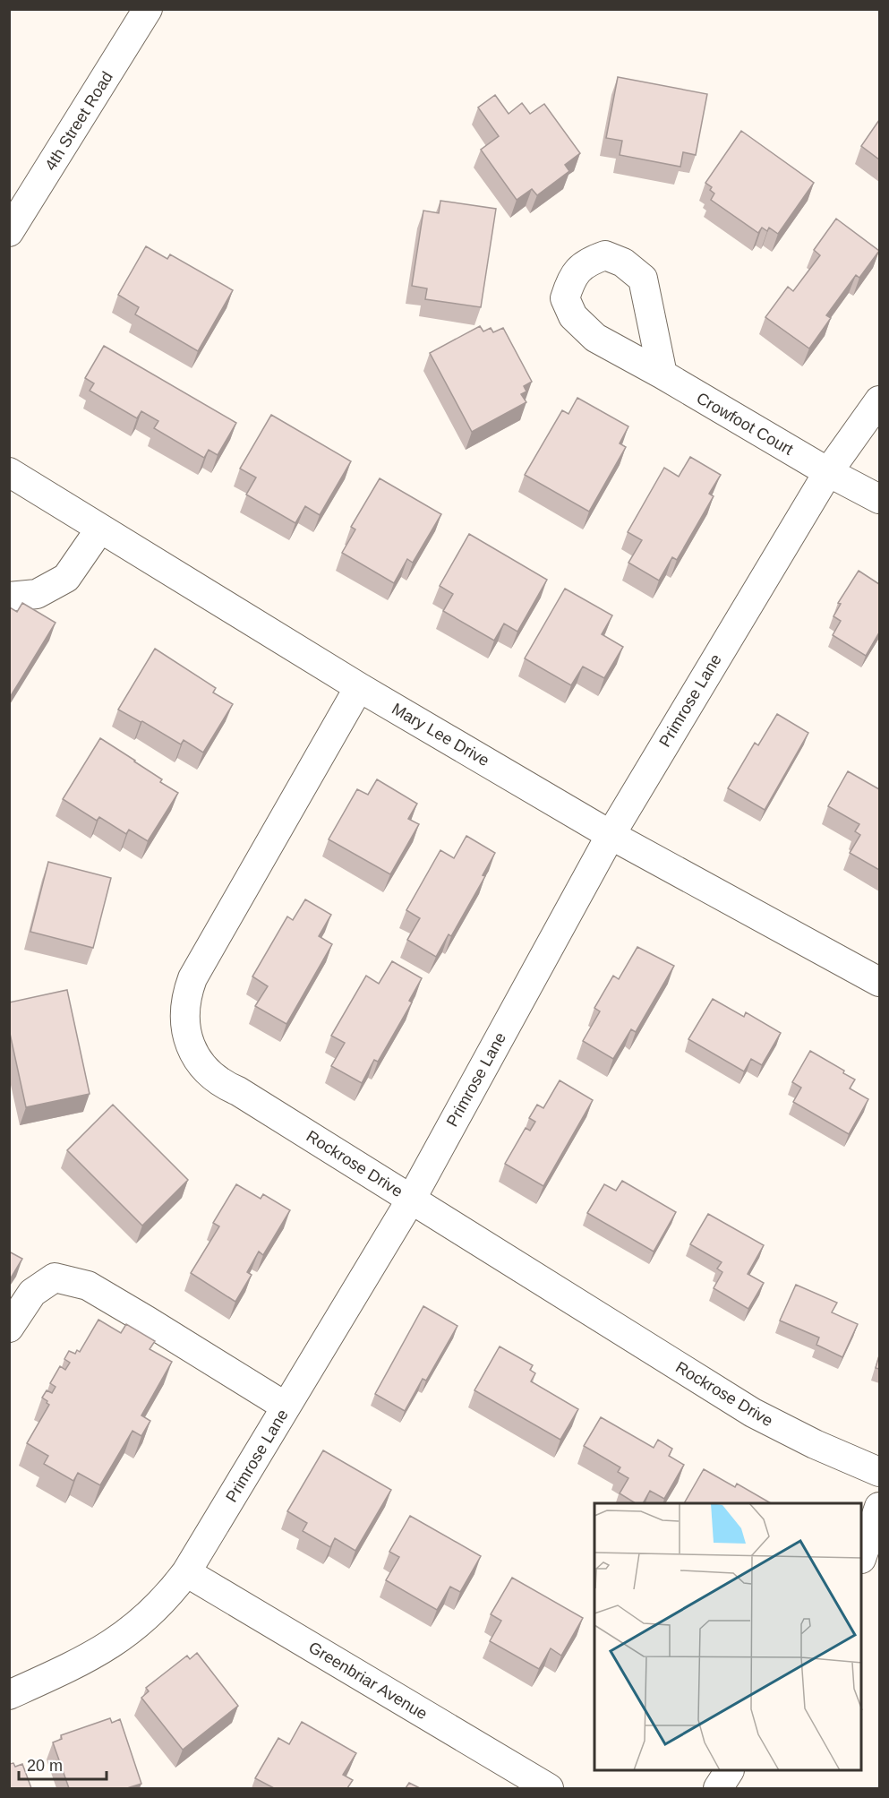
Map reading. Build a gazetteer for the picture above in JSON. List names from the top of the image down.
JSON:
{
  "streets": {
    "street": [
      "4th Street Road",
      "Crowfoot Court",
      "Primrose Lane",
      "Mary Lee Drive",
      "Rockrose Drive",
      "Greenbriar Avenue"
    ]
  },
  "crossings": [
    ["Crowfoot Court", "Primrose Lane"],
    ["Primrose Lane", "Mary Lee Drive"],
    ["Primrose Lane", "Rockrose Drive"],
    ["Primrose Lane", "Greenbriar Avenue"],
    ["Mary Lee Drive", "Rockrose Drive"]
  ],
  "scale_bar": "20 m"
}
